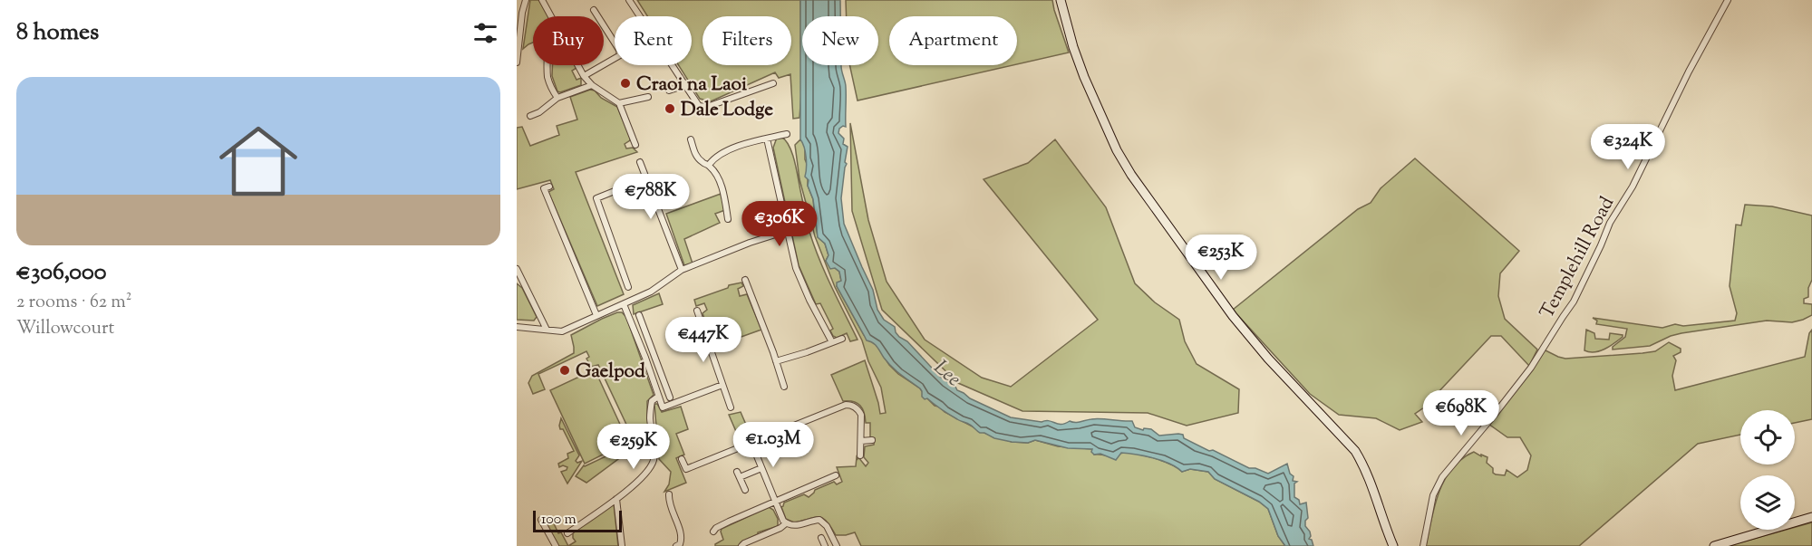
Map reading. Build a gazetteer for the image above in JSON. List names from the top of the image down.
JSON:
{
  "streets": {
    "street": ["Templehill Road"]
  },
  "water": ["Lee"],
  "places": ["Craoi na Laoi", "Dale Lodge", "Gaelpod"],
  "scale_bar": "100 m",
  "page": {
    "heading": "8 homes",
    "chip": [
      "Buy",
      "Rent",
      "Filters",
      "New",
      "Apartment"
    ],
    "list": [
      {
        "name": "€306,000",
        "note": "2 rooms · 62 m² · Willowcourt"
      }
    ],
    "price": [
      "€324K",
      "€788K",
      "€306K",
      "€253K",
      "€447K",
      "€698K",
      "€1.03M",
      "€259K"
    ],
    "scale": "100 m"
  }
}
